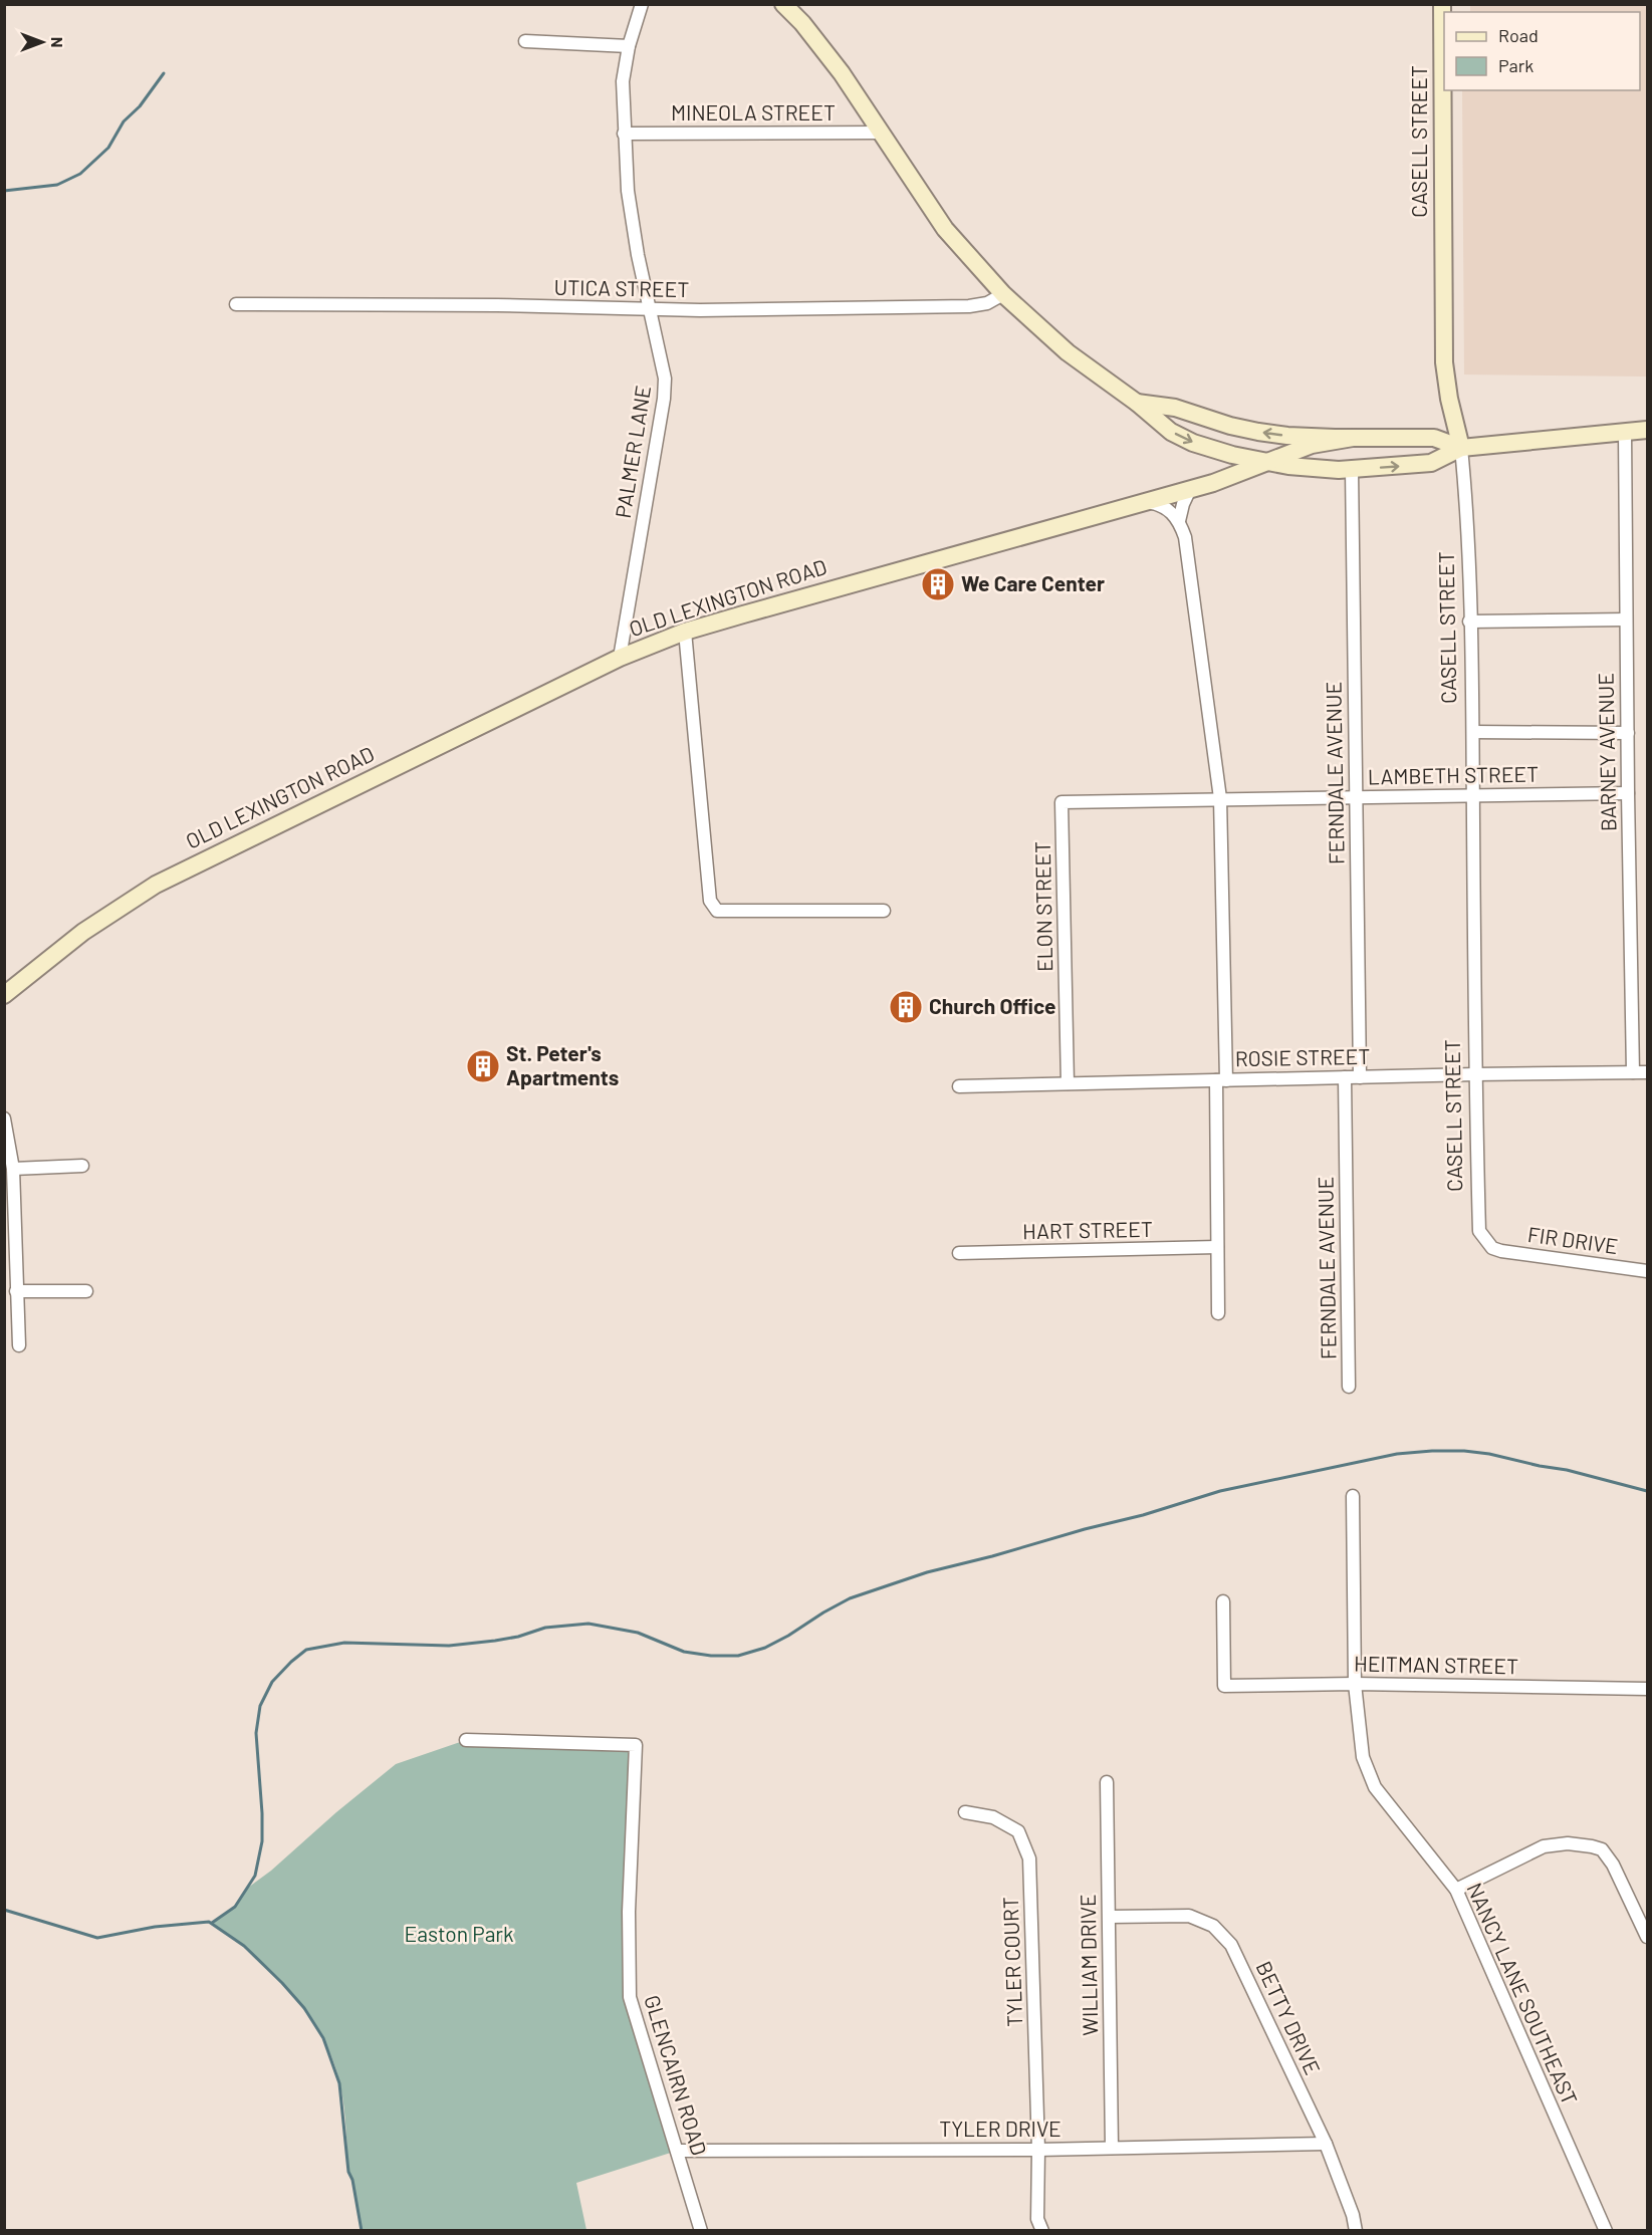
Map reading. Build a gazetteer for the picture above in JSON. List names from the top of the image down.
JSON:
{
  "streets": {
    "street": [
      "MINEOLA STREET",
      "CASELL STREET",
      "UTICA STREET",
      "PALMER LANE",
      "OLD LEXINGTON ROAD",
      "BARNEY AVENUE",
      "FERNDALE AVENUE",
      "LAMBETH STREET",
      "ELON STREET",
      "ROSIE STREET",
      "HART STREET",
      "FIR DRIVE",
      "HEITMAN STREET",
      "TYLER COURT",
      "WILLIAM DRIVE",
      "NANCY LANE SOUTHEAST",
      "BETTY DRIVE",
      "GLENCAIRN ROAD",
      "TYLER DRIVE"
    ]
  },
  "crossings": [
    ["MINEOLA STREET", "PALMER LANE"],
    ["CASELL STREET", "LAMBETH STREET"],
    ["CASELL STREET", "ROSIE STREET"],
    ["CASELL STREET", "FIR DRIVE"],
    ["UTICA STREET", "PALMER LANE"],
    ["PALMER LANE", "OLD LEXINGTON ROAD"],
    ["BARNEY AVENUE", "LAMBETH STREET"],
    ["BARNEY AVENUE", "ROSIE STREET"],
    ["FERNDALE AVENUE", "LAMBETH STREET"],
    ["FERNDALE AVENUE", "ROSIE STREET"],
    ["LAMBETH STREET", "ELON STREET"],
    ["ELON STREET", "ROSIE STREET"],
    ["HEITMAN STREET", "NANCY LANE SOUTHEAST"],
    ["TYLER COURT", "TYLER DRIVE"],
    ["WILLIAM DRIVE", "BETTY DRIVE"],
    ["WILLIAM DRIVE", "TYLER DRIVE"],
    ["BETTY DRIVE", "TYLER DRIVE"],
    ["GLENCAIRN ROAD", "TYLER DRIVE"]
  ],
  "parks": ["Easton Park"],
  "places": {
    "building": ["We Care Center", "Church Office", "St. Peter's Apartments"]
  },
  "legend": ["Road", "Park"],
  "north": "right"
}
